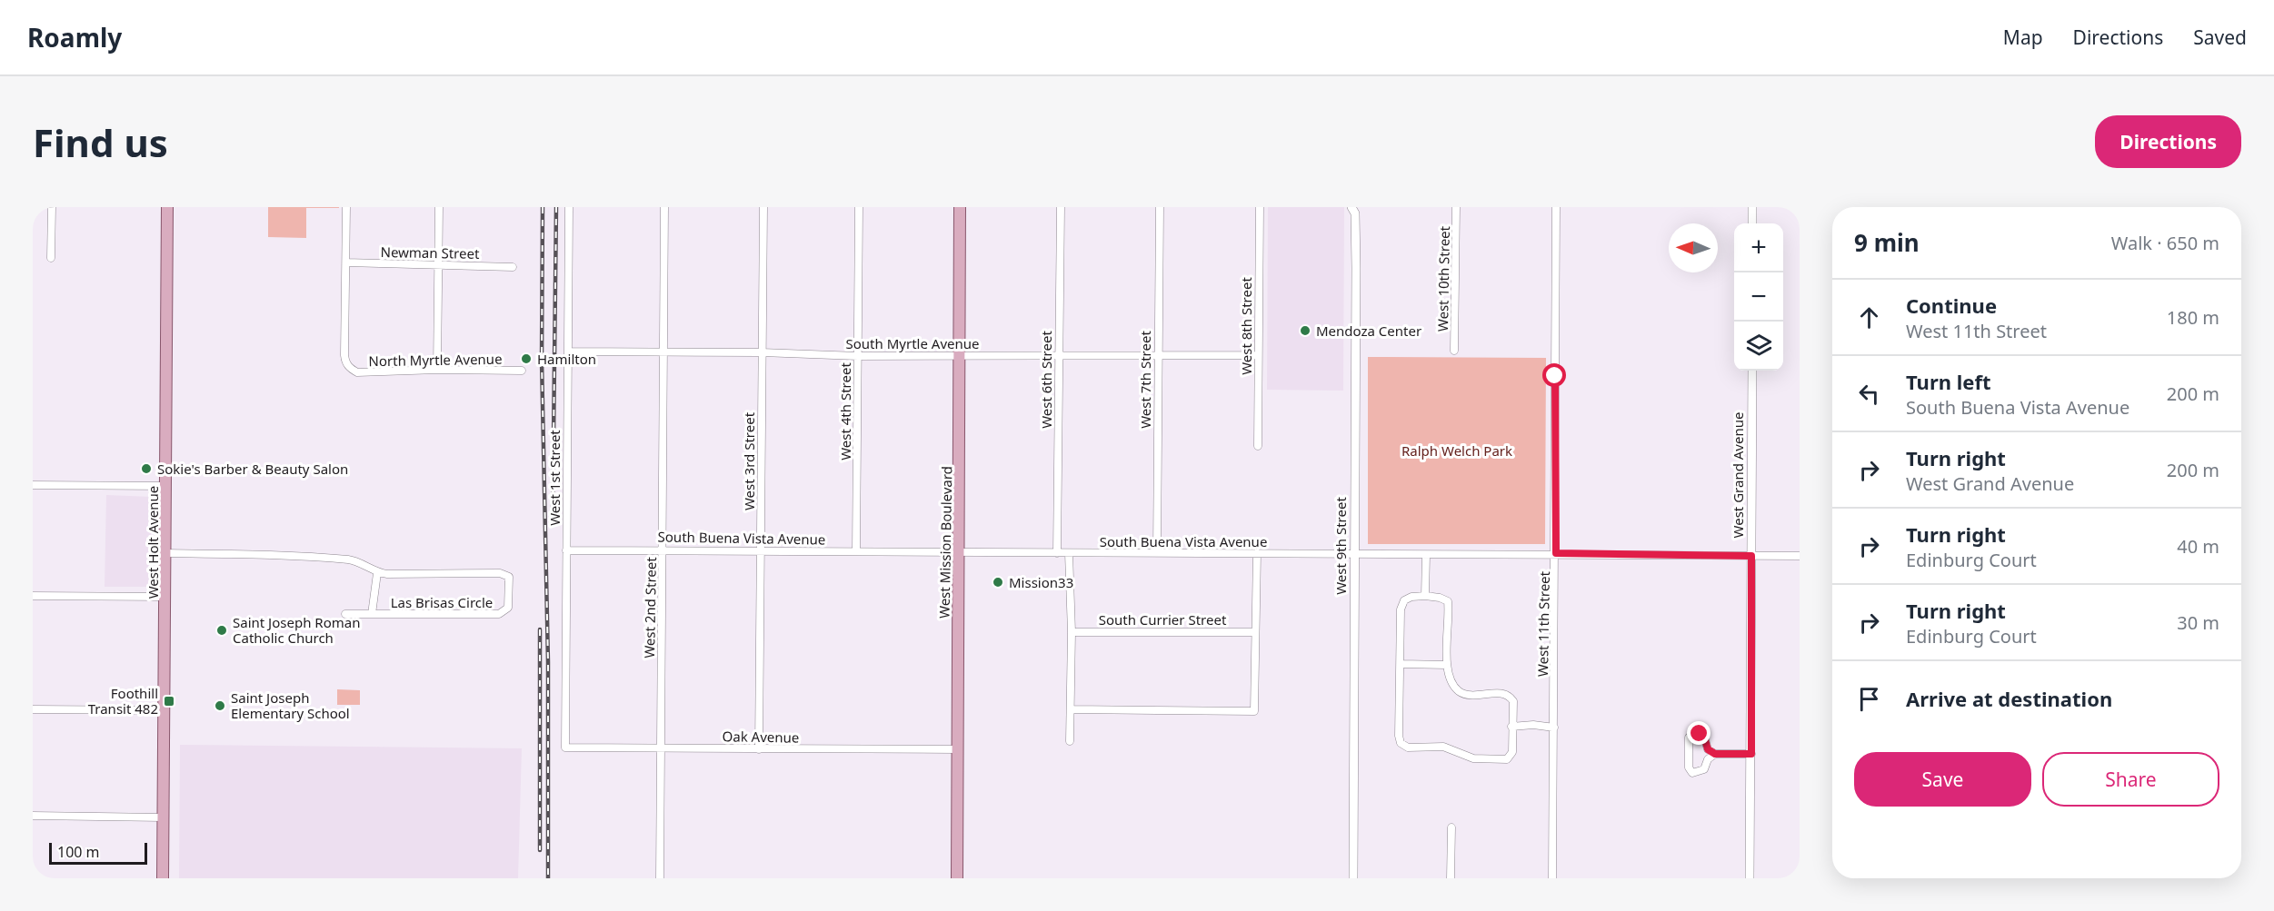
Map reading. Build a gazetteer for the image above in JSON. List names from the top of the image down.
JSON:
{
  "streets": {
    "main road": ["West Holt Avenue", "West Mission Boulevard"],
    "street": [
      "Newman Street",
      "West 10th Street",
      "West 8th Street",
      "South Myrtle Avenue",
      "North Myrtle Avenue",
      "West 6th Street",
      "West 7th Street",
      "West 4th Street",
      "West 3rd Street",
      "West Grand Avenue",
      "West 1st Street",
      "South Buena Vista Avenue",
      "West 9th Street",
      "Las Brisas Circle",
      "West 2nd Street",
      "South Currier Street",
      "West 11th Street",
      "Oak Avenue"
    ]
  },
  "crossings": [
    ["Newman Street", "North Myrtle Avenue"],
    ["West 8th Street", "South Myrtle Avenue"],
    ["South Myrtle Avenue", "West 6th Street"],
    ["South Myrtle Avenue", "West 7th Street"],
    ["South Myrtle Avenue", "West 4th Street"],
    ["South Myrtle Avenue", "West 3rd Street"],
    ["South Myrtle Avenue", "West 1st Street"],
    ["South Myrtle Avenue", "West Mission Boulevard"],
    ["South Myrtle Avenue", "West 2nd Street"],
    ["West 6th Street", "South Buena Vista Avenue"],
    ["West 7th Street", "South Buena Vista Avenue"],
    ["West 4th Street", "South Buena Vista Avenue"],
    ["West 3rd Street", "South Buena Vista Avenue"],
    ["West 3rd Street", "Oak Avenue"],
    ["West Grand Avenue", "South Buena Vista Avenue"],
    ["West 1st Street", "South Buena Vista Avenue"],
    ["West 1st Street", "Oak Avenue"],
    ["South Buena Vista Avenue", "West Mission Boulevard"],
    ["South Buena Vista Avenue", "West 9th Street"],
    ["South Buena Vista Avenue", "West 2nd Street"],
    ["South Buena Vista Avenue", "West 11th Street"],
    ["West Holt Avenue", "Las Brisas Circle"],
    ["West Mission Boulevard", "Oak Avenue"],
    ["West 2nd Street", "Oak Avenue"]
  ],
  "parks": ["Ralph Welch Park"],
  "places": {
    "other": [
      "Mendoza Center",
      "Hamilton",
      "Sokie's Barber & Beauty Salon",
      "Mission33",
      "Saint Joseph Roman Catholic Church",
      "Saint Joseph Elementary School"
    ],
    "transit": ["Foothill Transit 482"]
  },
  "scale_bar": "100 m",
  "north": "left",
  "page": {
    "header": "Roamly",
    "nav": ["Map", "Directions", "Saved"],
    "buttons": [
      "Directions",
      ["Save", "Share"]
    ],
    "title": "Find us",
    "heading": ["9 min", "Walk · 650 m"],
    "map_buttons": ["+", "−"],
    "list": [
      ["Continue", "West 11th Street", "180 m"],
      ["Turn left", "South Buena Vista Avenue", "200 m"],
      ["Turn right", "West Grand Avenue", "200 m"],
      ["Turn right", "Edinburg Court", "40 m"],
      ["Turn right", "Edinburg Court", "30 m"],
      "Arrive at destination"
    ],
    "scale": "100 m"
  }
}
